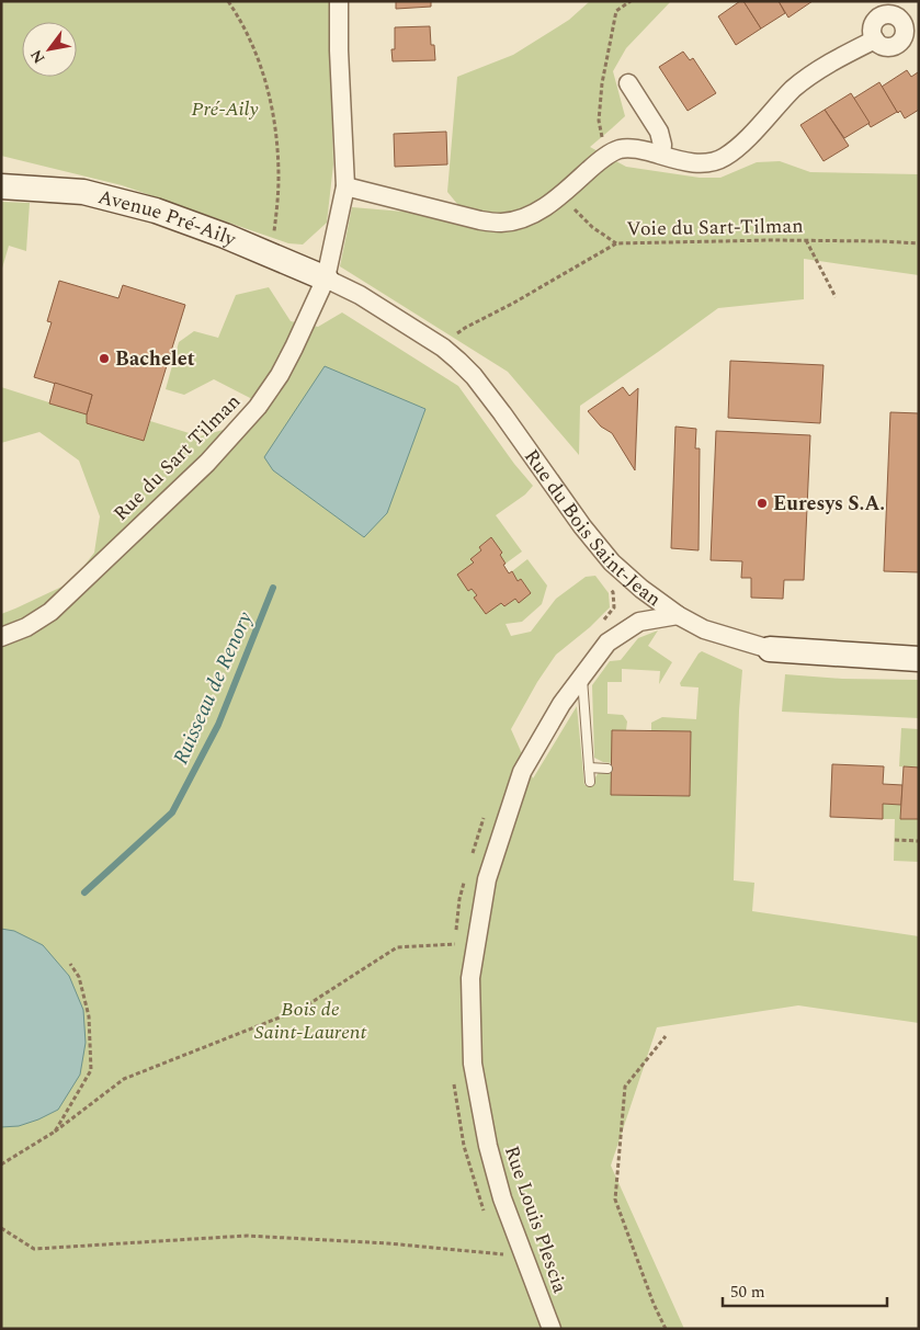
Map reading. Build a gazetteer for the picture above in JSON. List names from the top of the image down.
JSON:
{
  "streets": {
    "street": [
      "Avenue Pré-Aily",
      "Rue du Sart Tilman",
      "Rue du Bois Saint-Jean",
      "Rue Louis Plescia"
    ],
    "path": ["Voie du Sart-Tilman"]
  },
  "crossings": [
    ["Avenue Pré-Aily", "Rue du Sart Tilman"],
    ["Avenue Pré-Aily", "Rue du Bois Saint-Jean"],
    ["Voie du Sart-Tilman", "Rue du Bois Saint-Jean"],
    ["Rue du Sart Tilman", "Rue du Bois Saint-Jean"],
    ["Rue du Bois Saint-Jean", "Rue Louis Plescia"]
  ],
  "water": ["Ruisseau de Renory"],
  "parks": ["Pré-Aily", "Bois de Saint-Laurent"],
  "places": ["Bachelet", "Euresys S.A."],
  "scale_bar": "50 m",
  "north": "bottom left"
}
